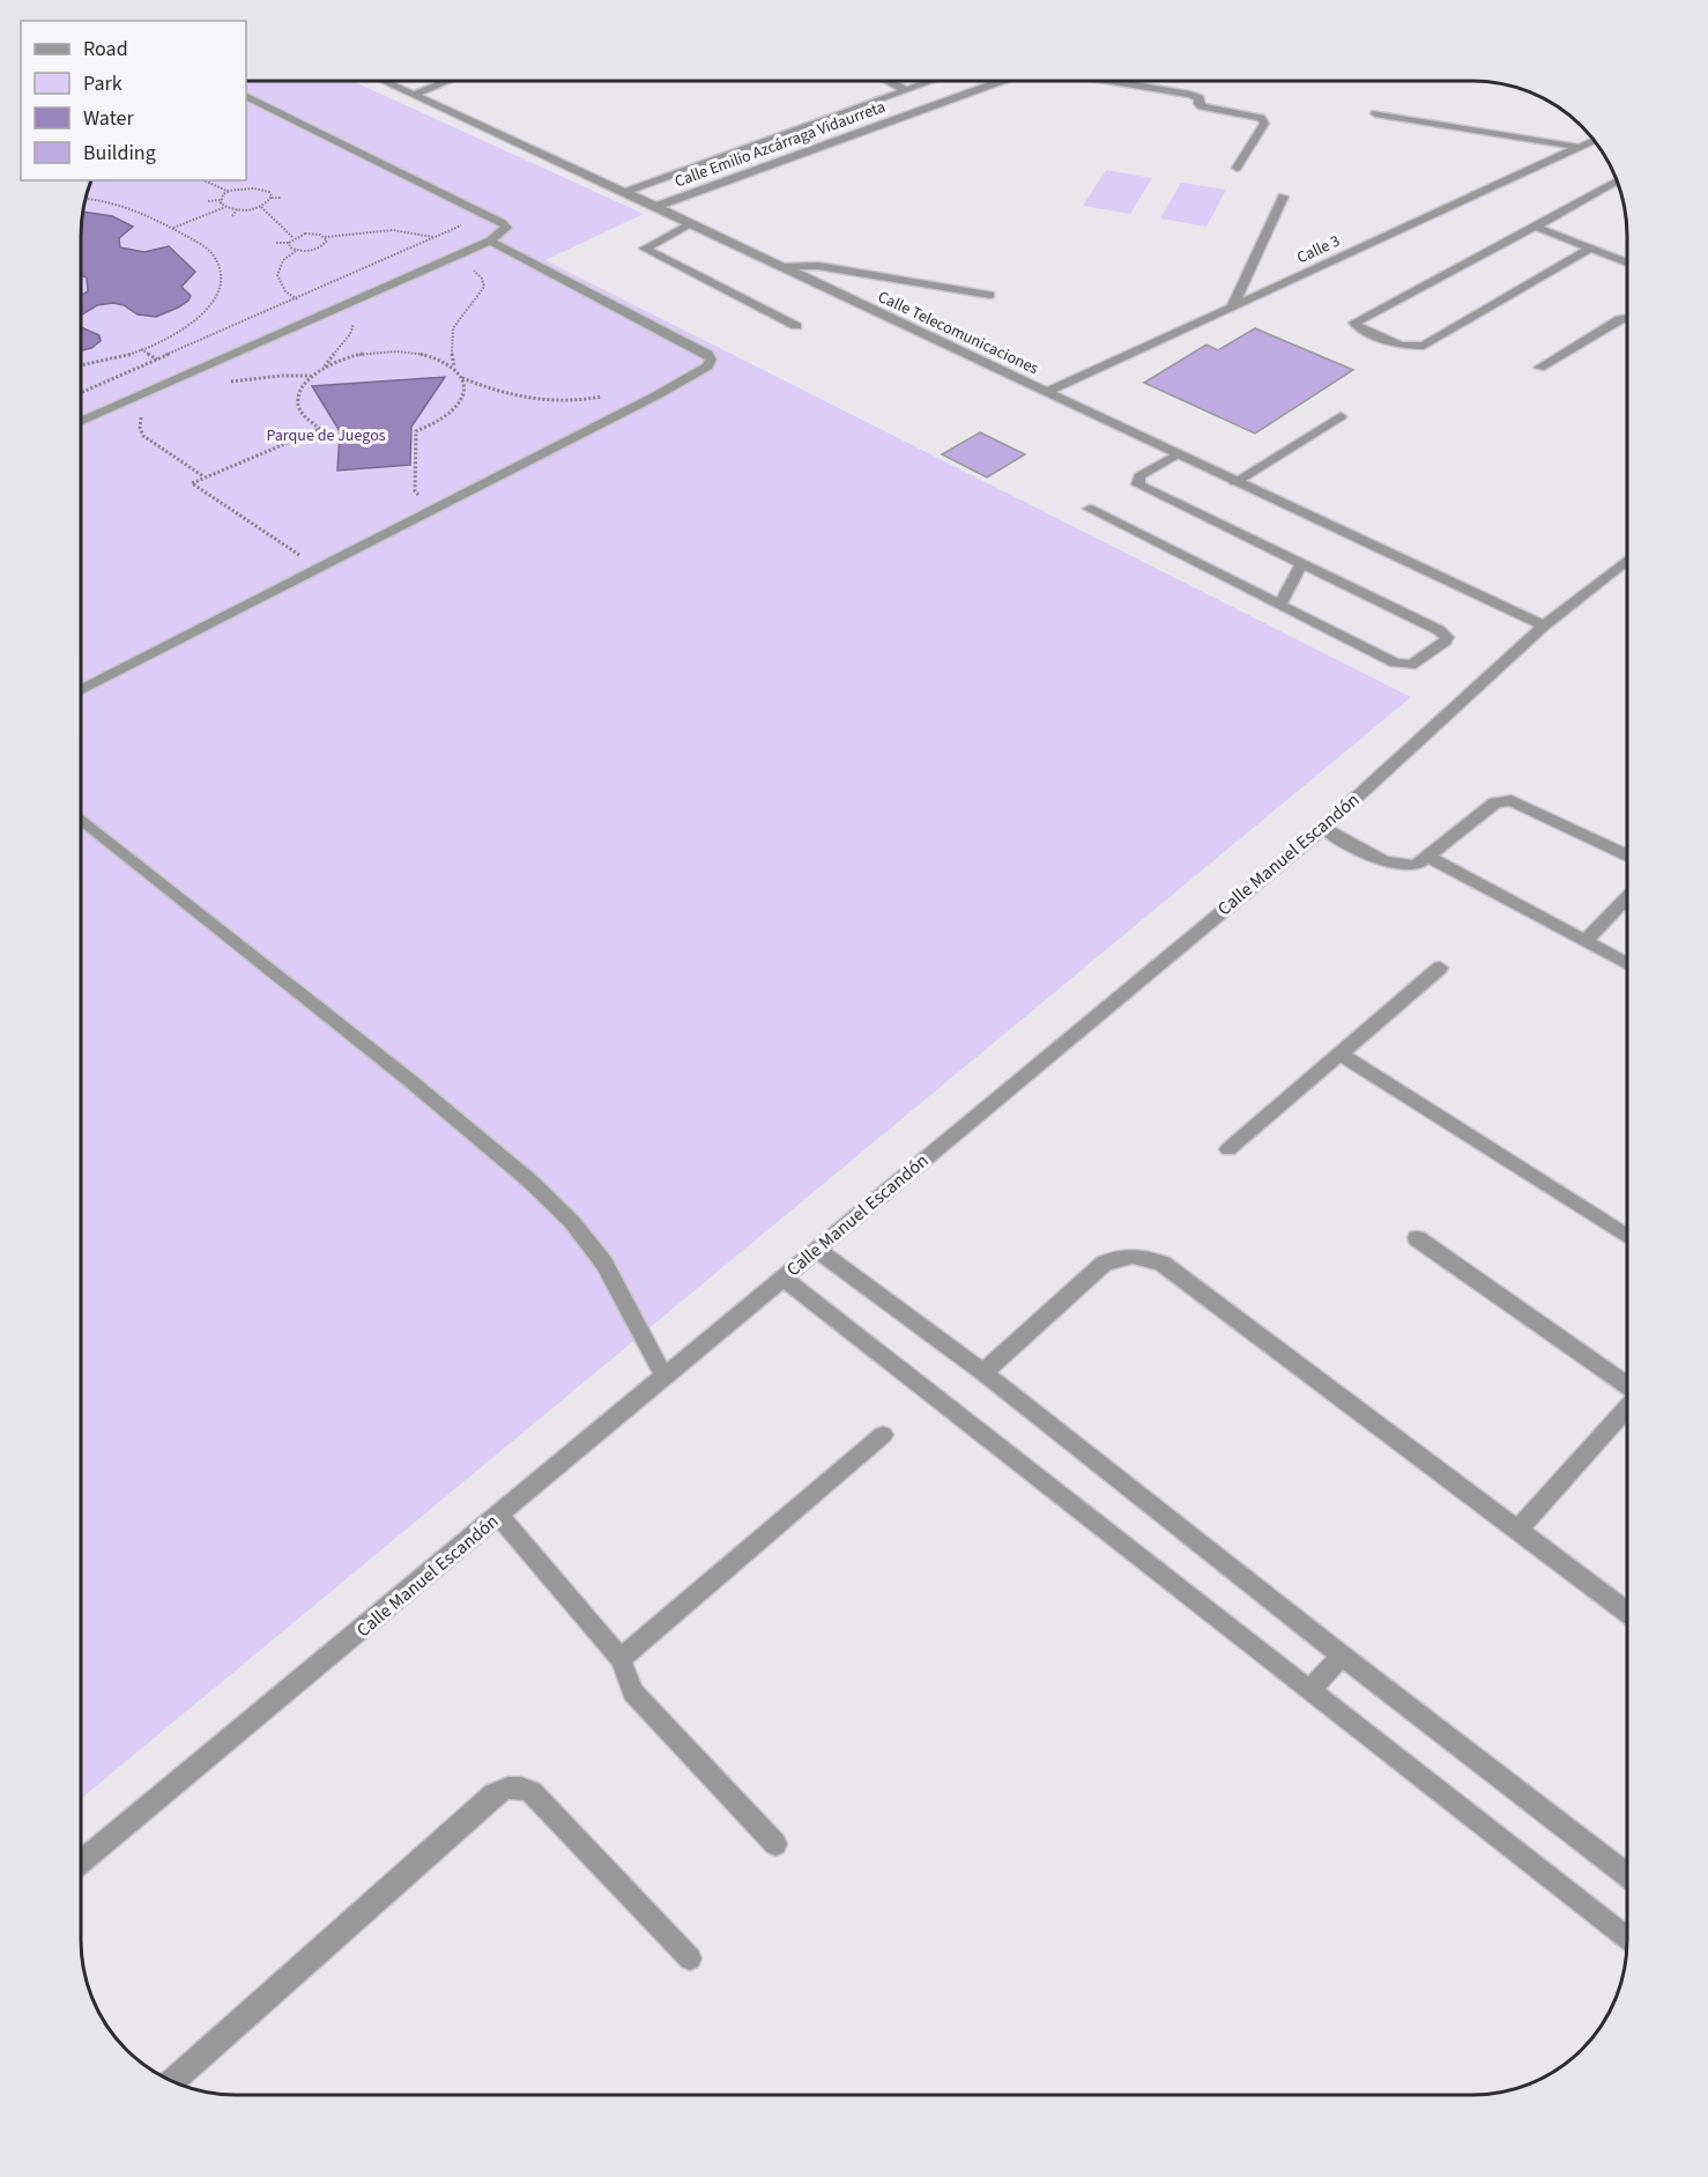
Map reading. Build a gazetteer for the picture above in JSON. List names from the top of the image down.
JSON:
{
  "streets": {
    "street": [
      "Calle Emilio Azcárraga Vidaurreta",
      "Calle 3",
      "Calle Telecomunicaciones",
      "Calle Manuel Escandón"
    ]
  },
  "crossings": [
    ["Calle Emilio Azcárraga Vidaurreta", "Calle Telecomunicaciones"],
    ["Calle 3", "Calle Telecomunicaciones"],
    ["Calle Telecomunicaciones", "Calle Manuel Escandón"]
  ],
  "parks": ["Parque de Juegos"],
  "legend": [
    "Road",
    "Park",
    "Water",
    "Building"
  ]
}
